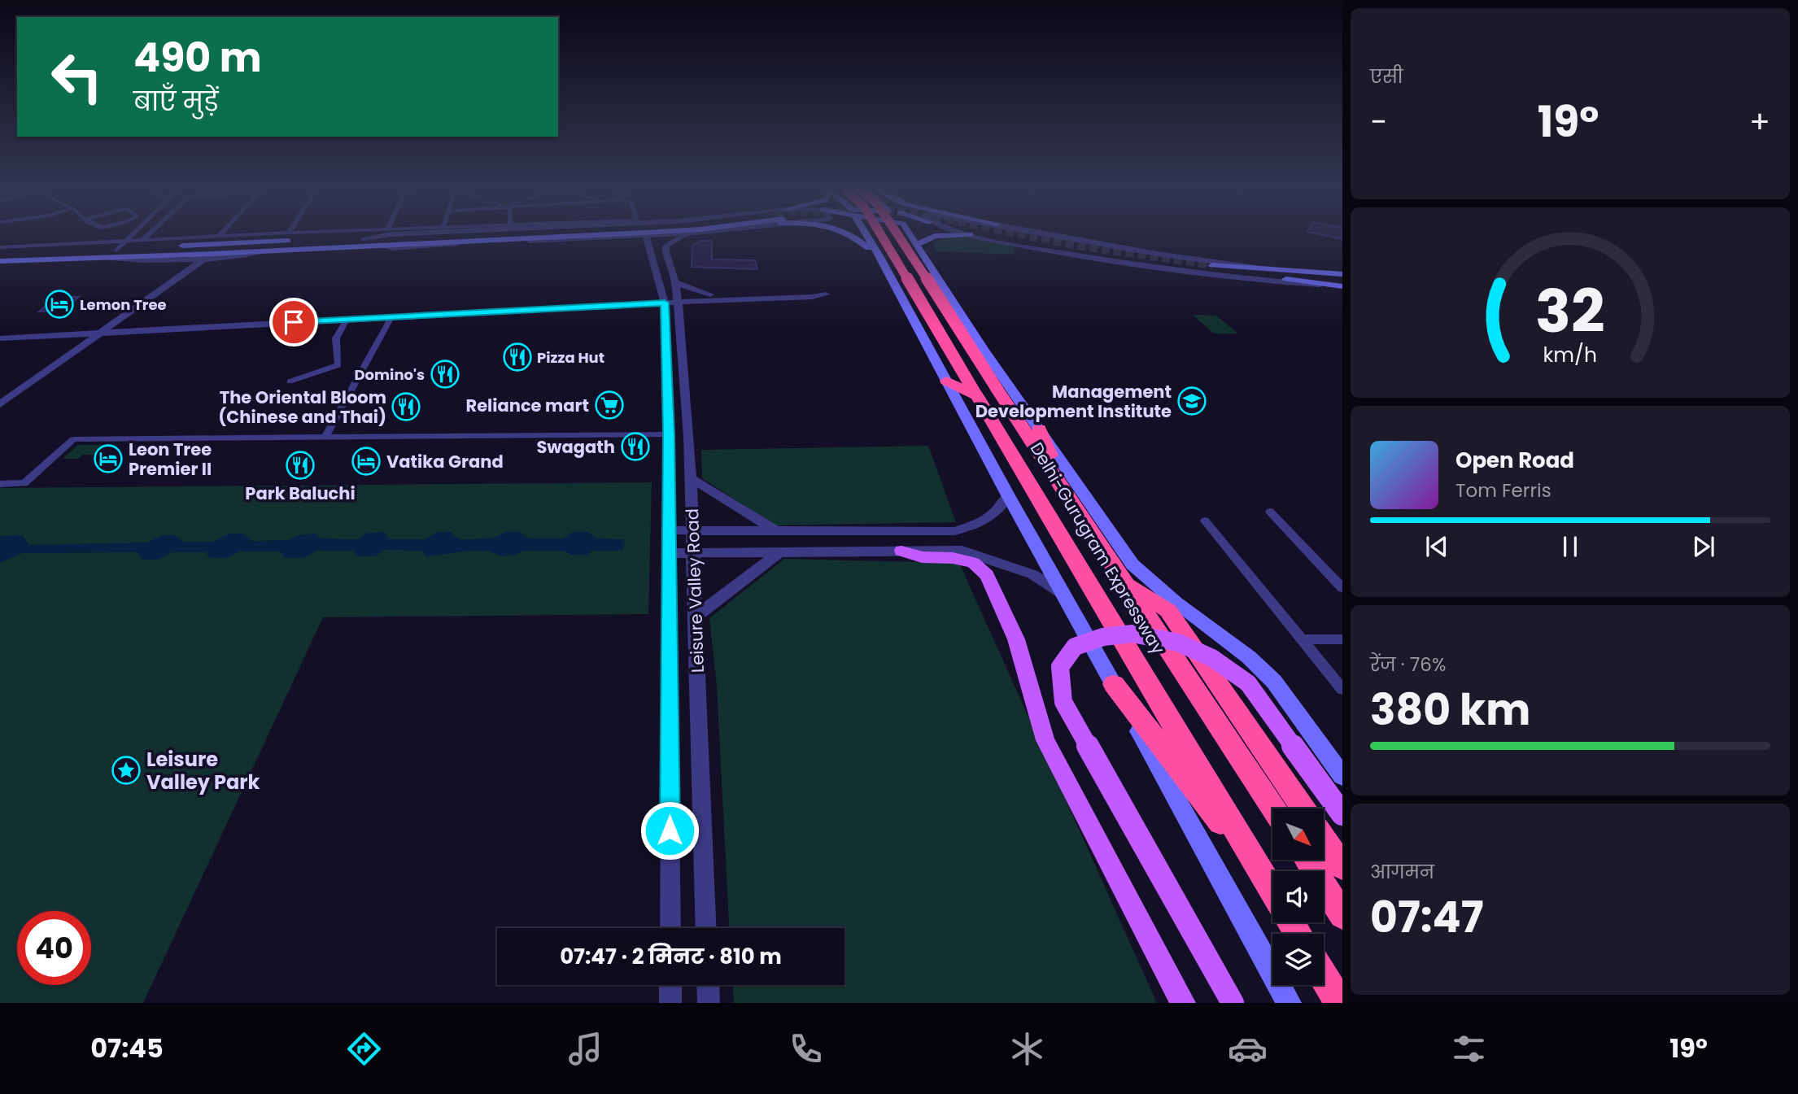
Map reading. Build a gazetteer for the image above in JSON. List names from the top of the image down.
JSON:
{
  "streets": {
    "highway": ["Delhi-Gurugram Expressway"],
    "street": ["Leisure Valley Road"]
  },
  "places": {
    "hotel": ["Lemon Tree", "Leon Tree Premier II", "Vatika Grand"],
    "restaurant": [
      "Pizza Hut",
      "Domino's",
      "The Oriental Bloom (Chinese and Thai)",
      "Swagath",
      "Park Baluchi"
    ],
    "school or university": ["Management Development Institute"],
    "supermarket": ["Reliance mart"],
    "place": ["Leisure Valley Park"]
  },
  "north": "bottom right",
  "page": {
    "tile": [
      "एसी",
      ["रेंज · 76%", "380 km"],
      ["आगमन", "07:47"]
    ],
    "turn": ["490 m", "बाएँ मुड़ें"],
    "heat": ["−", "19°", "+"],
    "song": ["Open Road", "Tom Ferris"],
    "limit": "40",
    "trip": "07:47 · 2 मिनट · 810 m",
    "tabs": ["07:45", "19°"],
    "gauge": ["32", "km/h"]
  }
}
